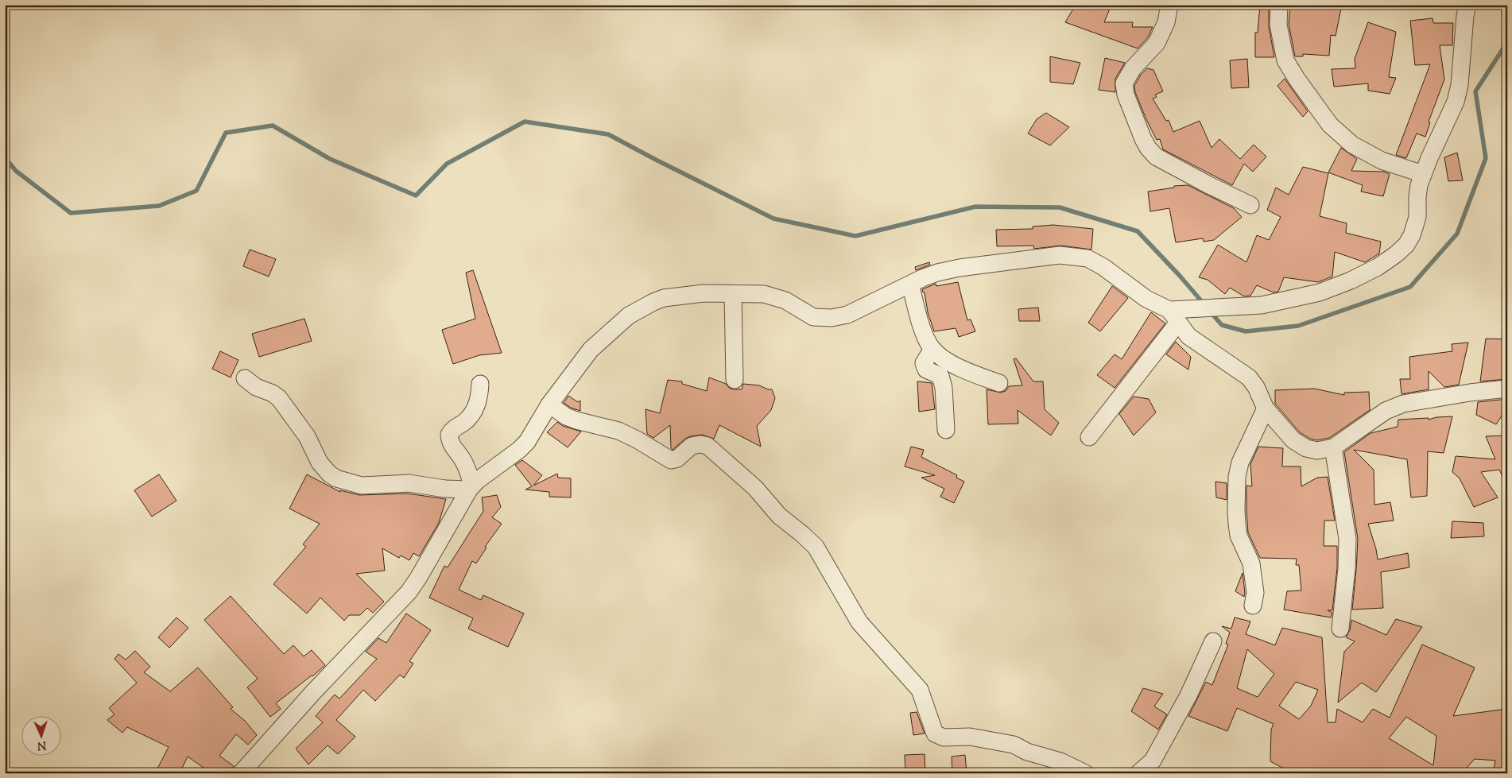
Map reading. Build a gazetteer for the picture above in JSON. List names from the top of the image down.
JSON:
{
  "north": "bottom"
}
